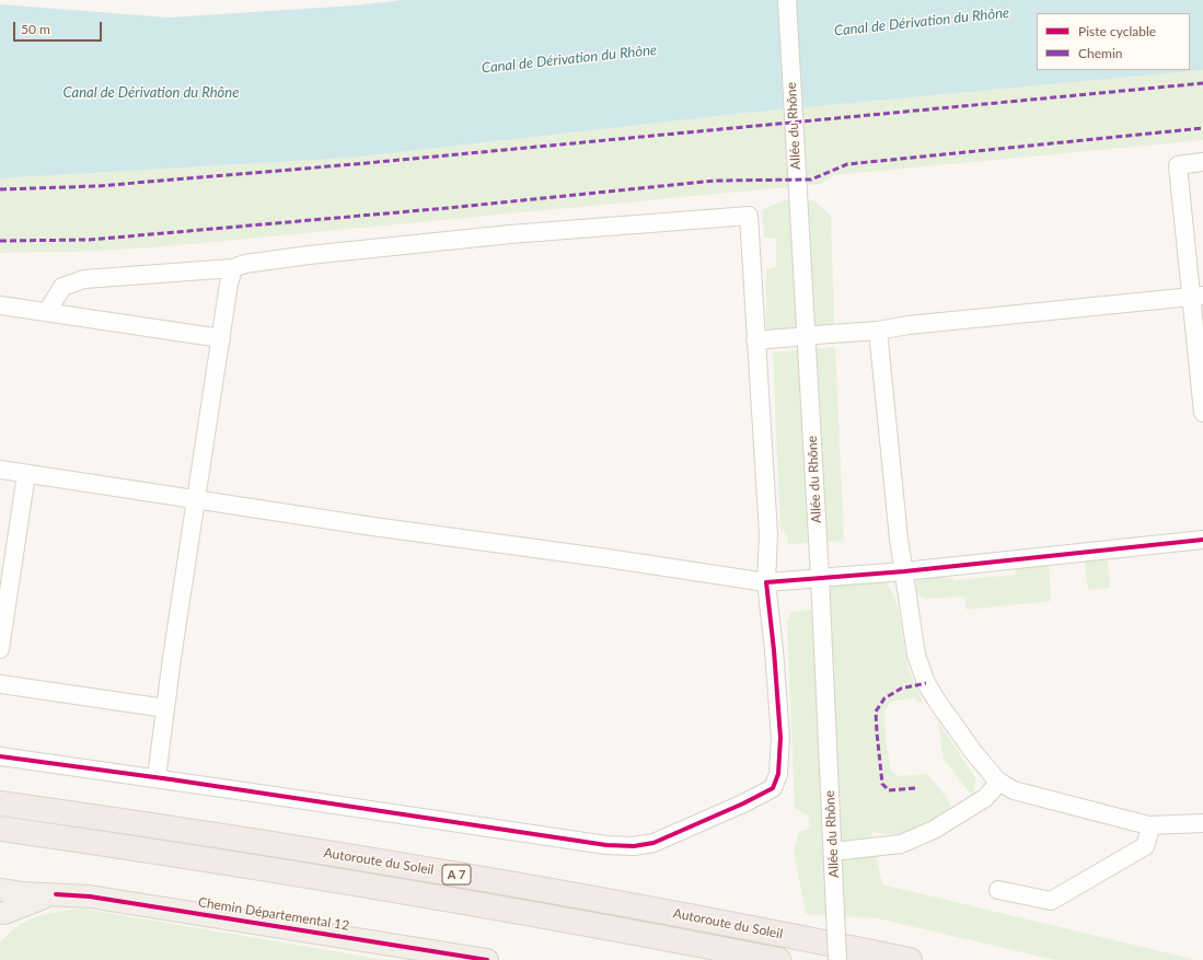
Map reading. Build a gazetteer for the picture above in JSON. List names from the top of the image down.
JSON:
{
  "streets": {
    "highway": ["Autoroute du Soleil", "A 7"],
    "main road": ["Chemin Départemental 12"],
    "street": ["Allée du Rhône"]
  },
  "water": ["Canal de Dérivation du Rhône"],
  "legend": ["Piste cyclable", "Chemin"],
  "scale_bar": "50 m"
}
